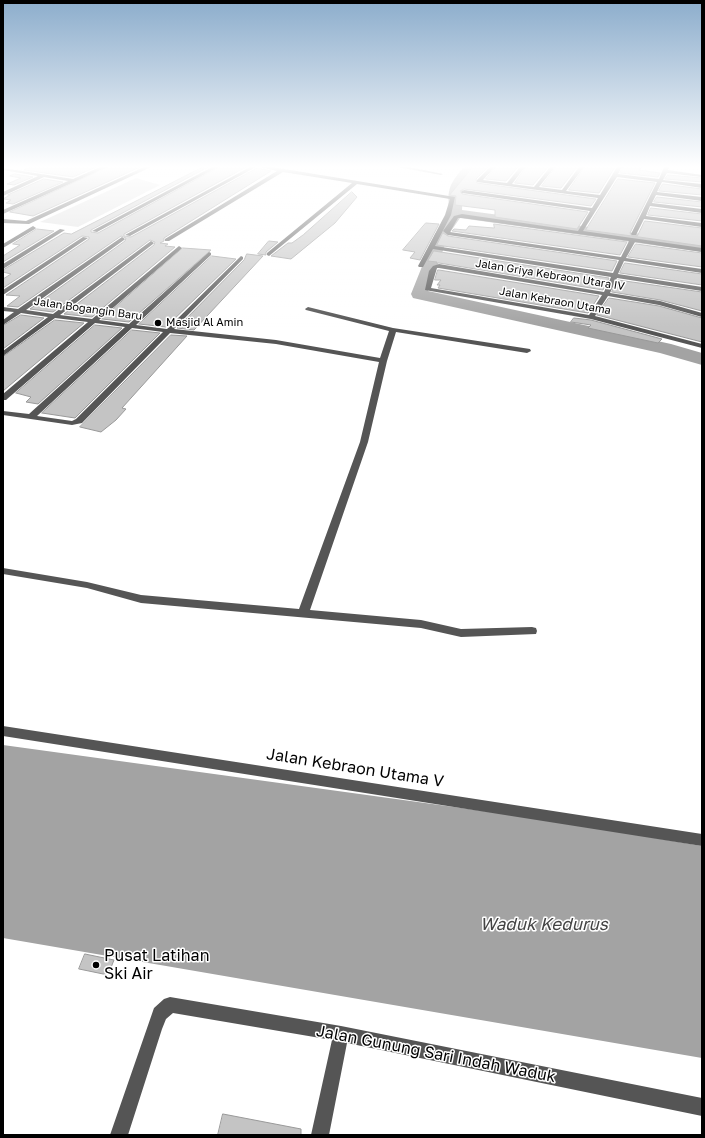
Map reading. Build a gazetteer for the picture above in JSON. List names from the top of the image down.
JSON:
{
  "streets": {
    "street": [
      "Jalan Griya Kebraon Utara IV",
      "Jalan Kebraon Utama",
      "Jalan Bogangin Baru",
      "Jalan Kebraon Utama V",
      "Jalan Gunung Sari Indah Waduk"
    ]
  },
  "crossings": [
    ["Jalan Griya Kebraon Utara IV", "Jalan Kebraon Utama"]
  ],
  "water": ["Waduk Kedurus"],
  "places": ["Masjid Al Amin", "Pusat Latihan Ski Air"]
}
